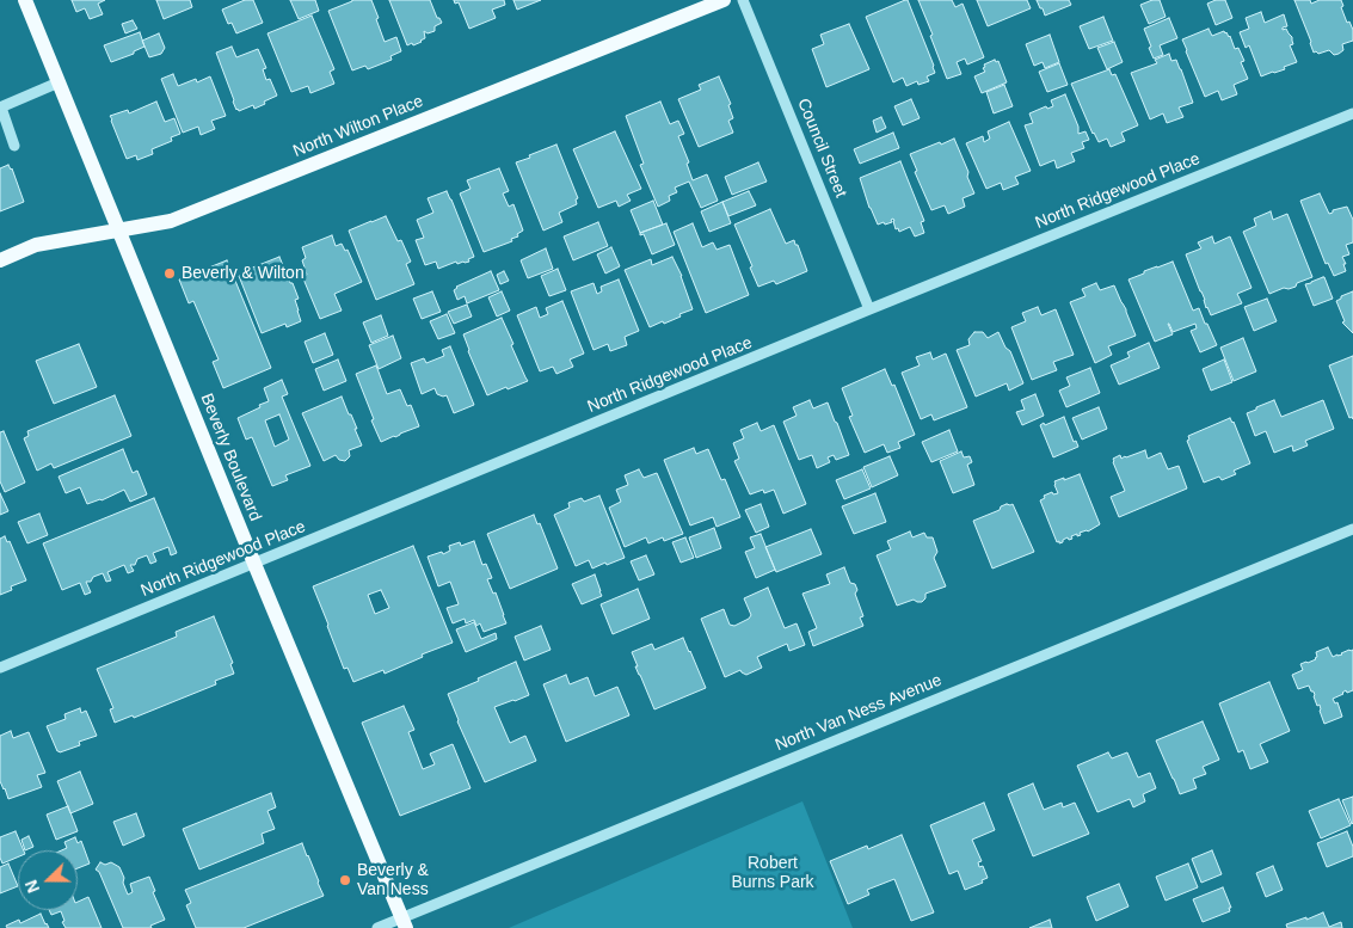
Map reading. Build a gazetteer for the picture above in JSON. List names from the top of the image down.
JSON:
{
  "streets": {
    "main road": ["North Wilton Place", "Beverly Boulevard"],
    "street": ["Council Street", "North Ridgewood Place", "North Van Ness Avenue"]
  },
  "crossings": [
    ["North Wilton Place", "Beverly Boulevard"],
    ["Council Street", "North Ridgewood Place"],
    ["North Ridgewood Place", "Beverly Boulevard"],
    ["Beverly Boulevard", "North Van Ness Avenue"]
  ],
  "parks": ["Robert Burns Park"],
  "places": ["Beverly & Wilton", "Beverly & Van Ness"],
  "north": "left"
}
